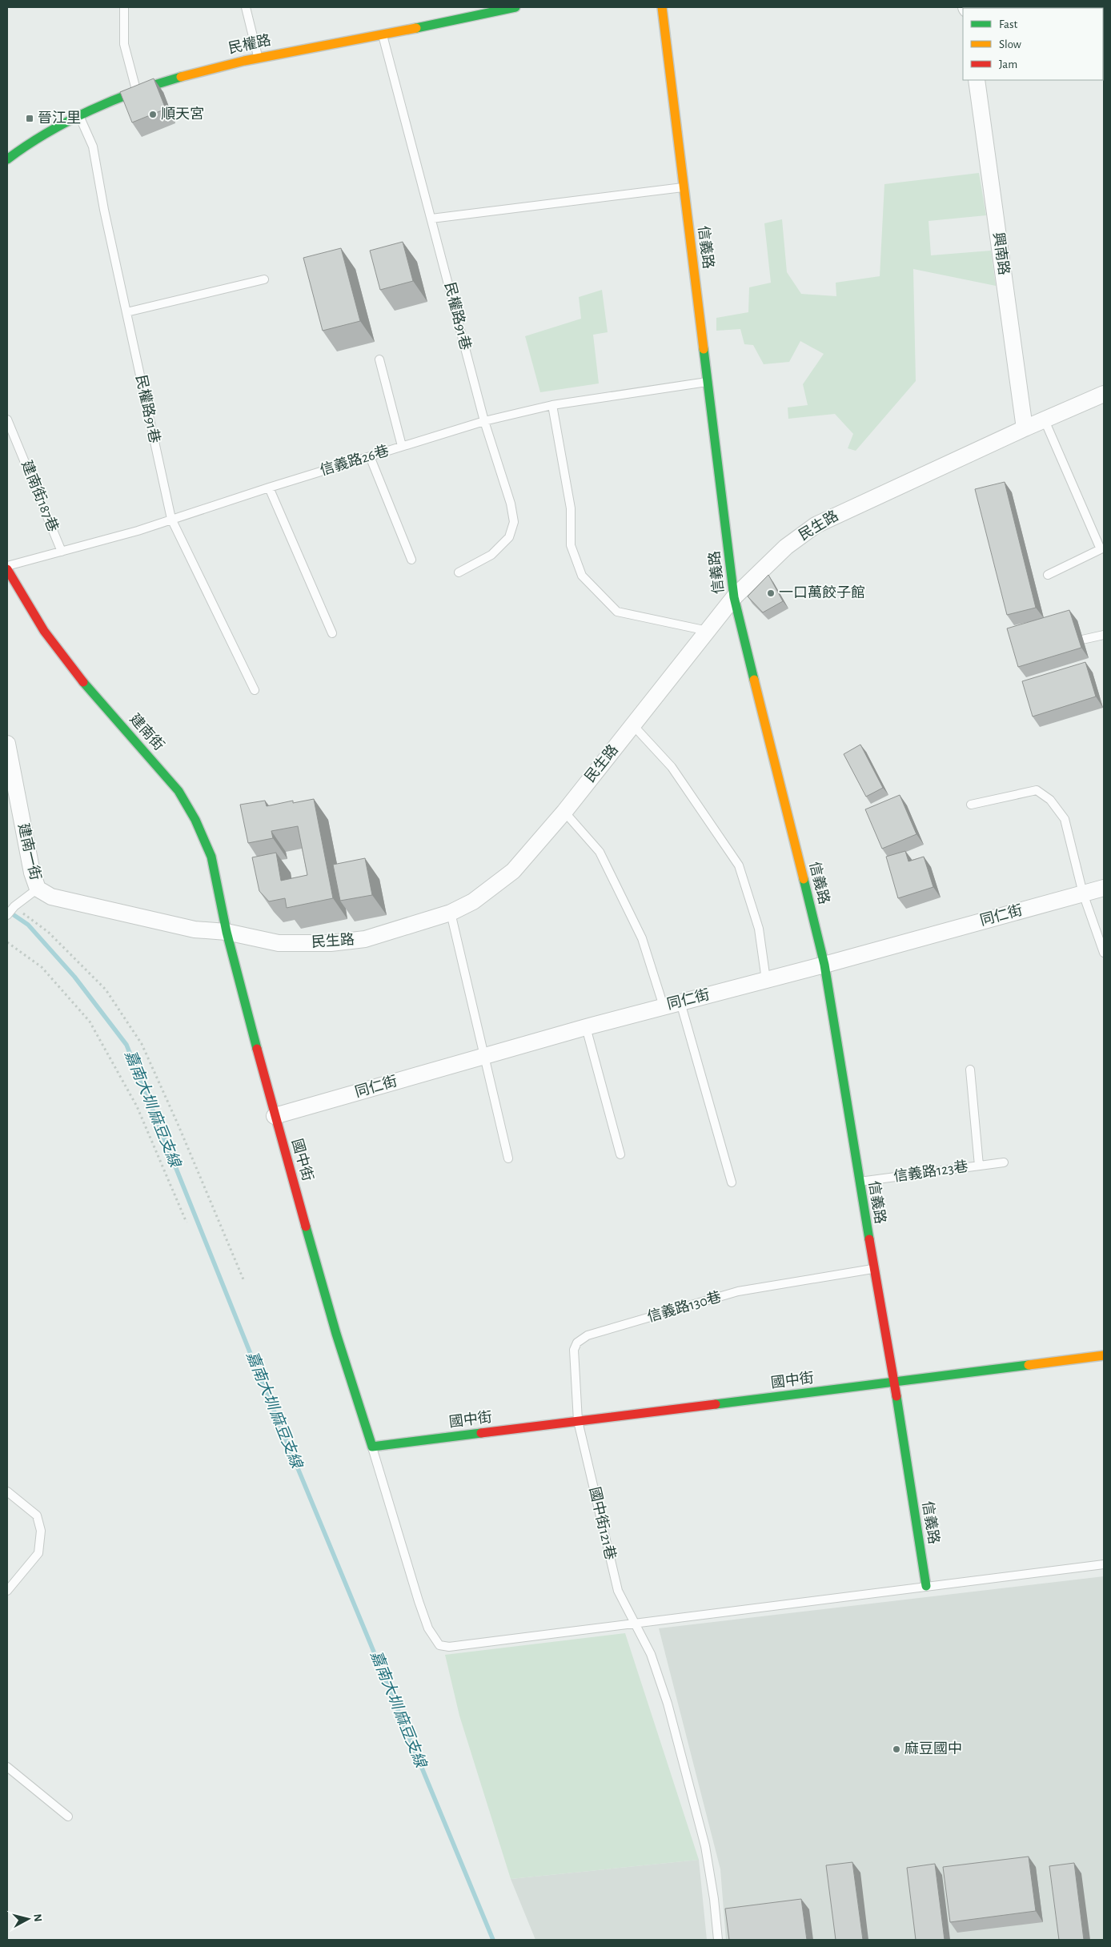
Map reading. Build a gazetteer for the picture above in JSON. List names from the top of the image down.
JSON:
{
  "streets": {
    "street": [
      "民權路",
      "信義路",
      "興南路",
      "民生路",
      "建南街",
      "建南一街",
      "同仁街",
      "國中街"
    ],
    "lane": [
      "民權路91巷",
      "信義路26巷",
      "建南街187巷",
      "信義路123巷",
      "信義路130巷",
      "國中街121巷"
    ]
  },
  "crossings": [
    ["民權路", "民權路91巷"],
    ["信義路", "信義路26巷"],
    ["信義路", "民生路"],
    ["信義路", "同仁街"],
    ["信義路", "國中街"],
    ["信義路", "信義路123巷"],
    ["信義路", "信義路130巷"],
    ["興南路", "民生路"],
    ["民權路91巷", "信義路26巷"],
    ["信義路26巷", "建南街187巷"],
    ["民生路", "建南街"],
    ["民生路", "建南一街"],
    ["民生路", "國中街"],
    ["建南街", "國中街"],
    ["同仁街", "國中街"],
    ["國中街", "信義路130巷"],
    ["國中街", "國中街121巷"],
    ["信義路130巷", "國中街121巷"]
  ],
  "water": ["嘉南大圳 麻豆支線"],
  "places": {
    "other": ["順天宮", "一口萬餃子館", "麻豆國中"],
    "transit": ["晉江里"]
  },
  "legend": ["Fast", "Slow", "Jam"],
  "north": "right"
}
